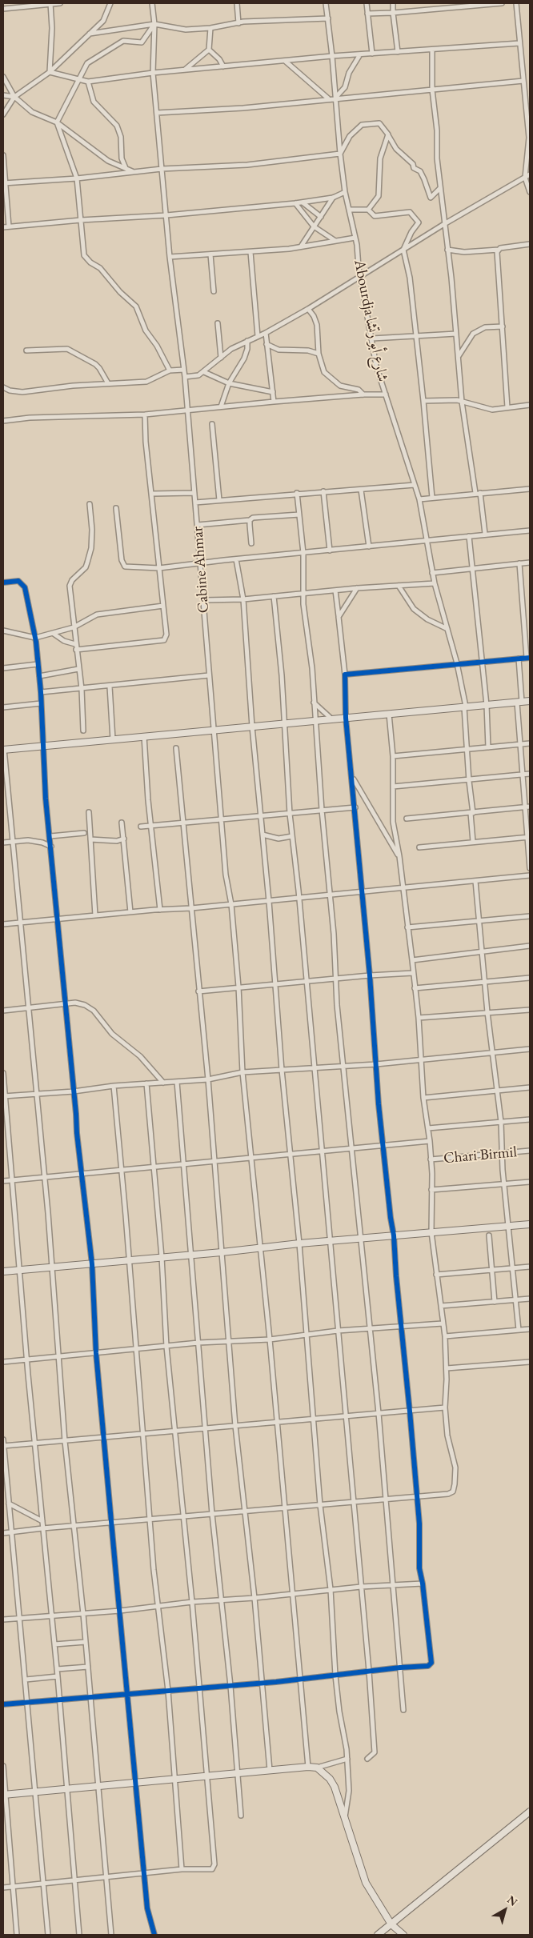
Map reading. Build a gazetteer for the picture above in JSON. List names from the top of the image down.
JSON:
{
  "streets": {
    "street": ["Abourdja شارع أبو رتشا", "Cabine Ahmar", "Chari Birmil"]
  },
  "north": "top right"
}
